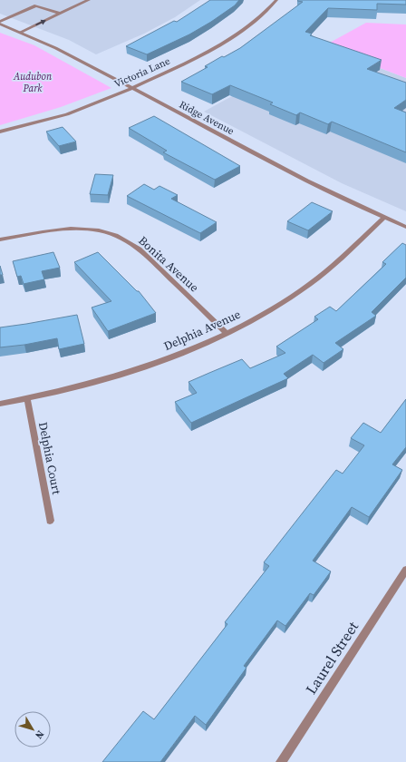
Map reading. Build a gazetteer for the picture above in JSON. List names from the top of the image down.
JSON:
{
  "streets": {
    "street": [
      "Victoria Lane",
      "Ridge Avenue",
      "Bonita Avenue",
      "Delphia Avenue",
      "Delphia Court",
      "Laurel Street"
    ]
  },
  "crossings": [
    ["Victoria Lane", "Ridge Avenue"],
    ["Ridge Avenue", "Delphia Avenue"],
    ["Bonita Avenue", "Delphia Avenue"],
    ["Delphia Avenue", "Delphia Court"]
  ],
  "parks": ["Audubon Park"],
  "north": "bottom right"
}
